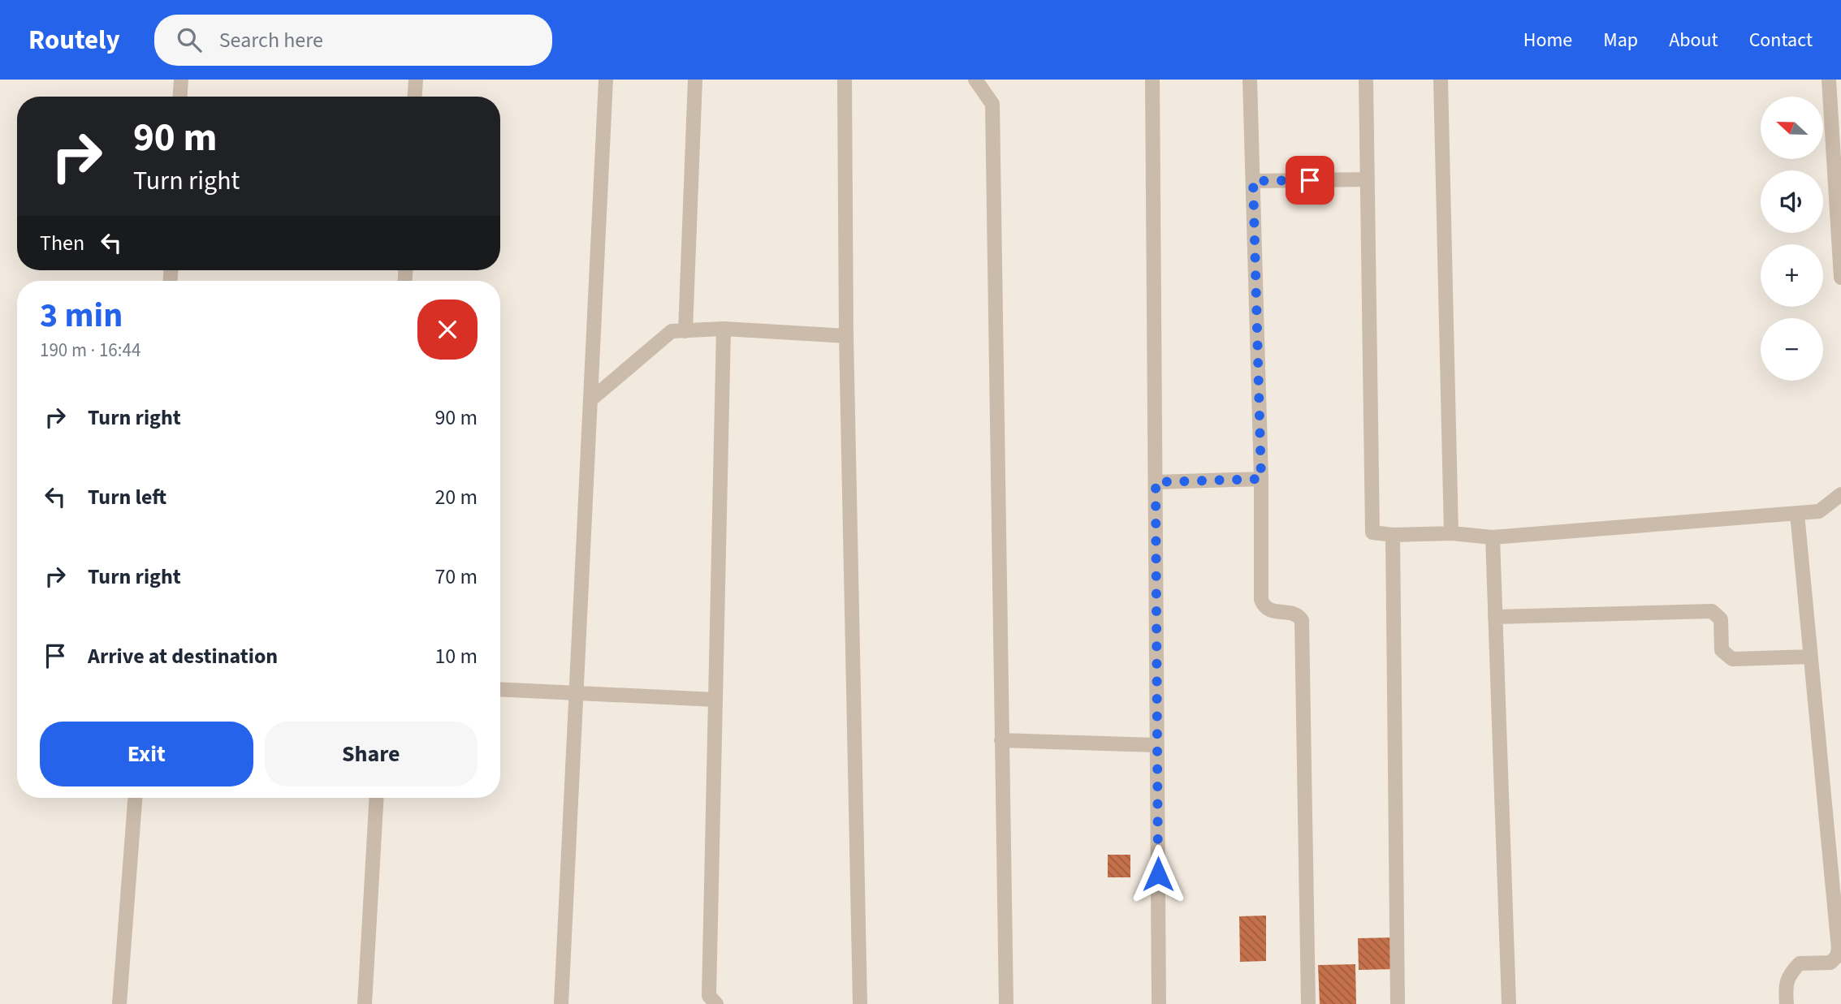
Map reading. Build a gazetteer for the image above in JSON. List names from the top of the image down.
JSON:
{
  "north": "left",
  "page": {
    "header": "Routely",
    "search": "Search here",
    "nav": [
      "Home",
      "Map",
      "About",
      "Contact"
    ],
    "map_buttons": ["+", "−"],
    "turn": ["90 m", "Turn right"],
    "then": "Then",
    "heading": ["3 min", "190 m · 16:44"],
    "list": [
      {
        "name": "Turn right",
        "value": "90 m"
      },
      {
        "name": "Turn left",
        "value": "20 m"
      },
      {
        "name": "Turn right",
        "value": "70 m"
      },
      {
        "name": "Arrive at destination",
        "value": "10 m"
      }
    ],
    "buttons": ["Exit", "Share"]
  }
}
